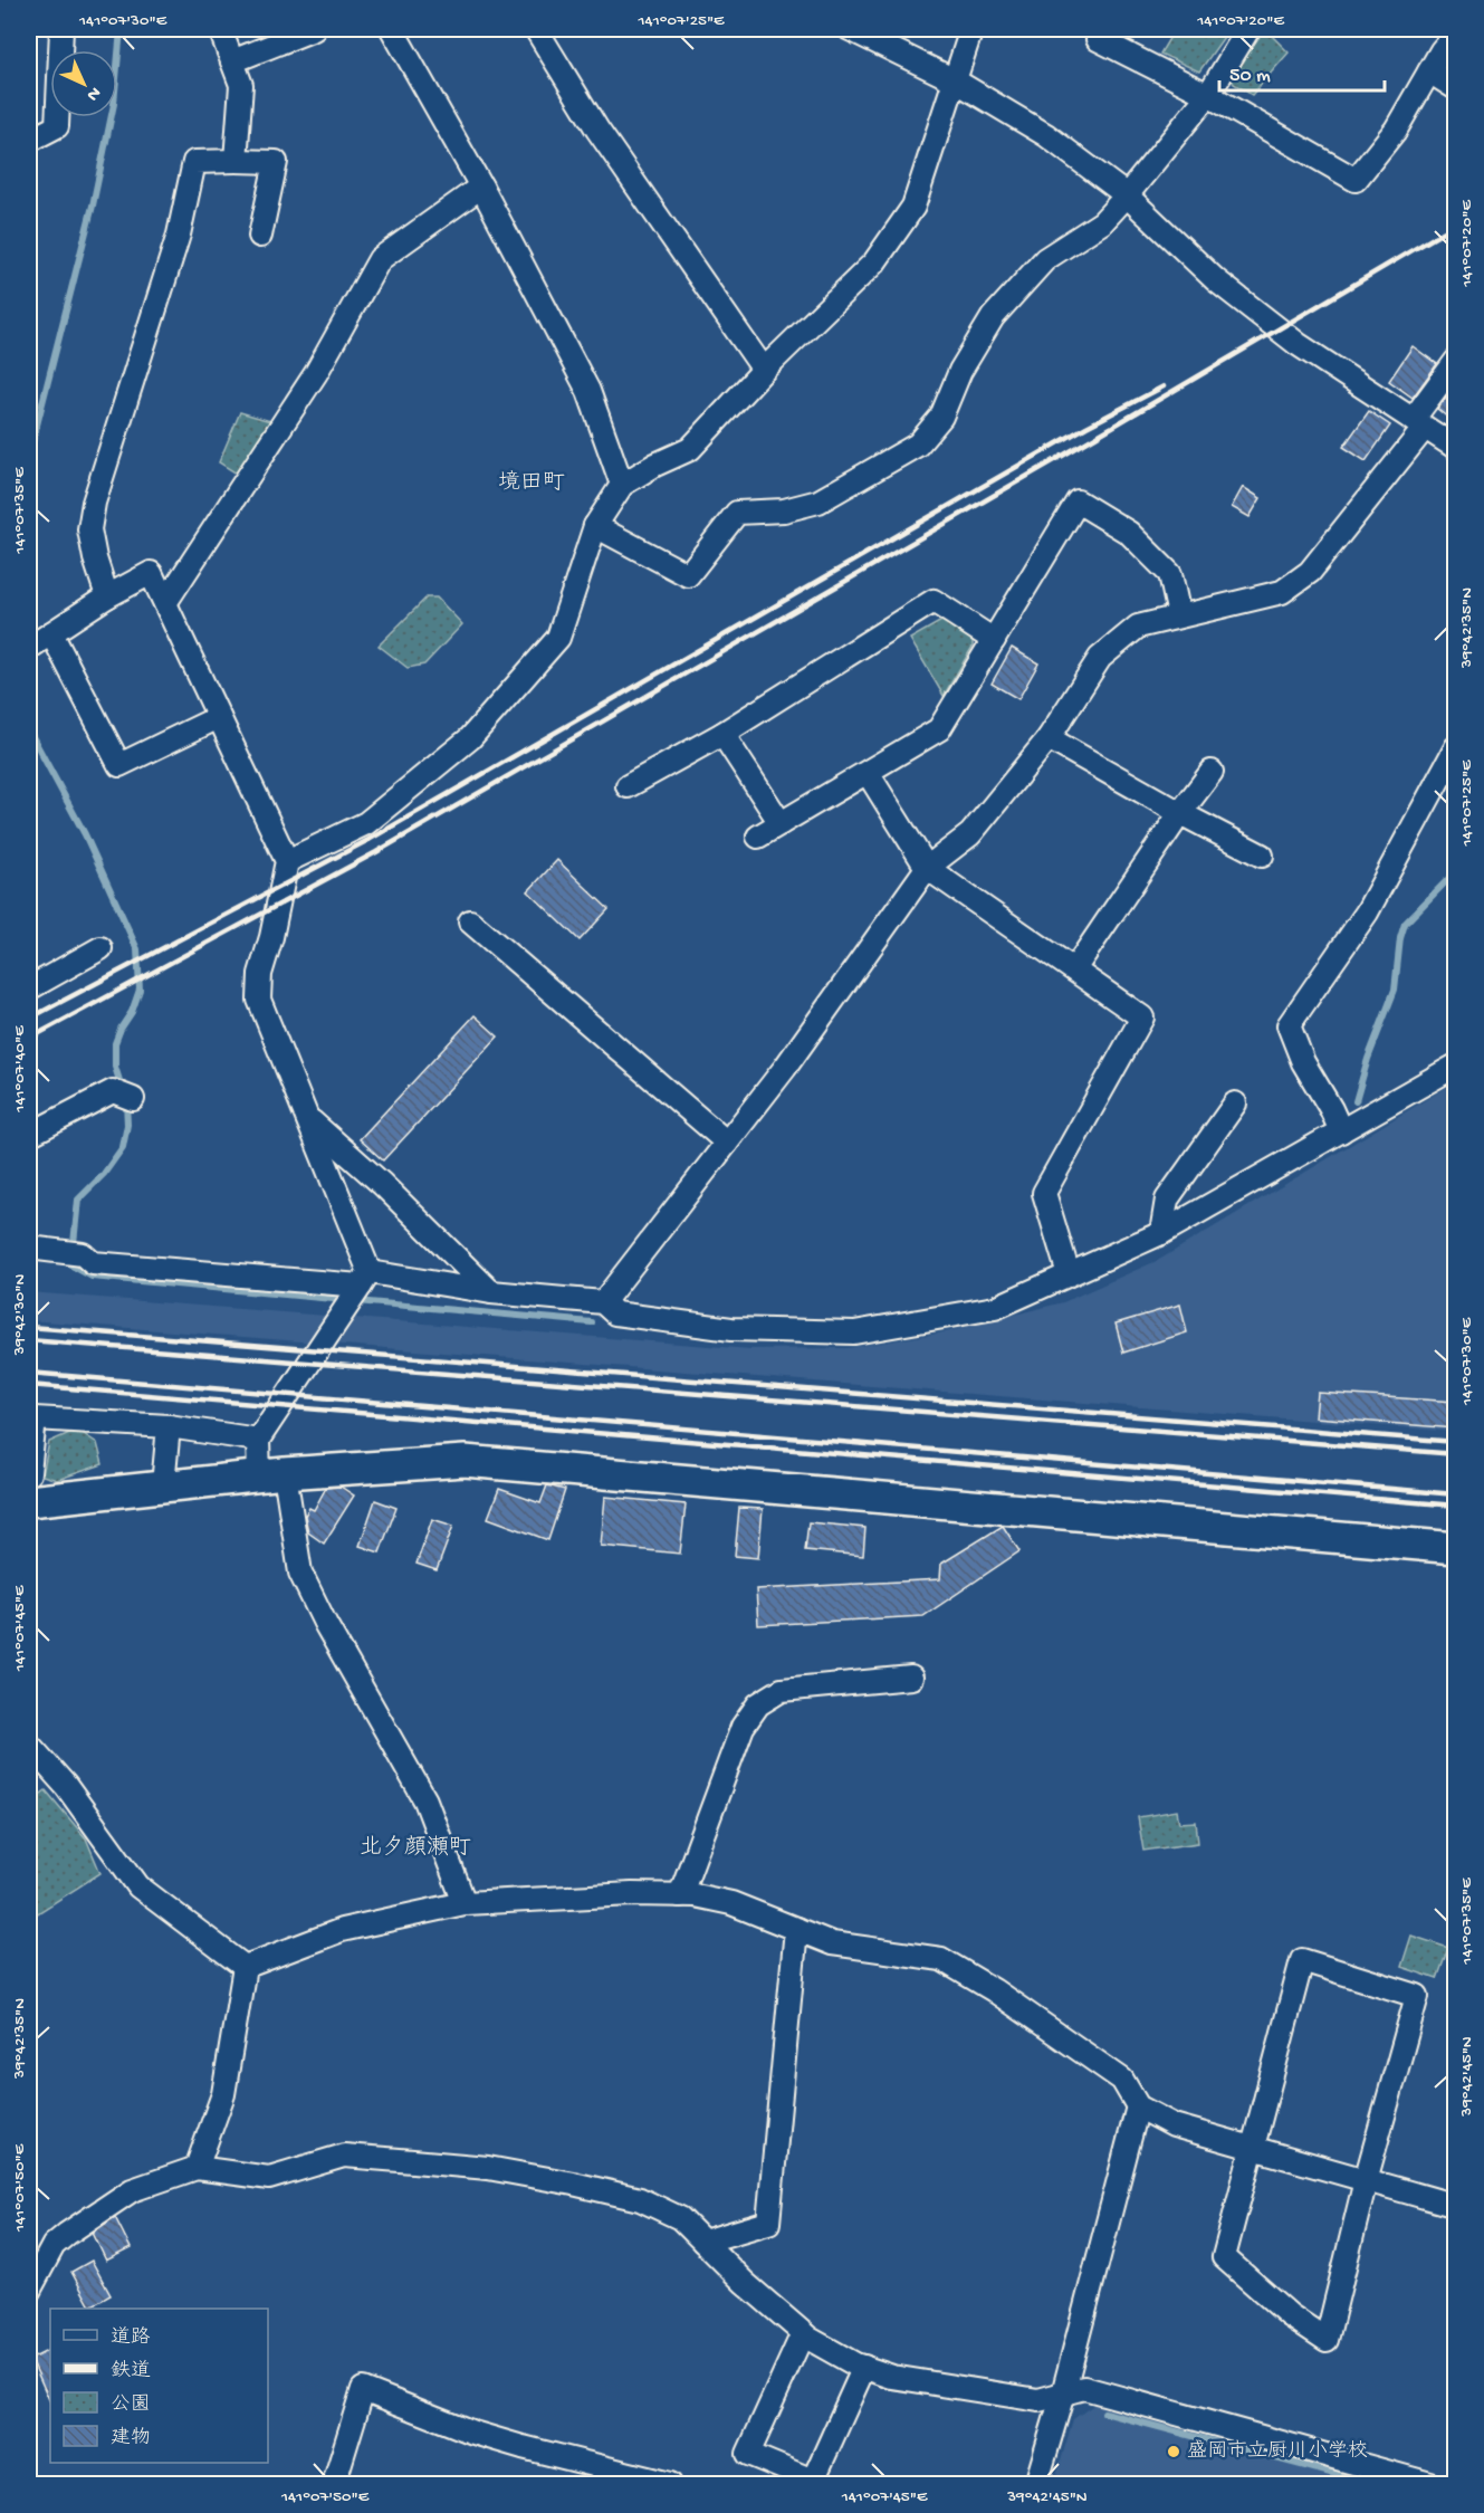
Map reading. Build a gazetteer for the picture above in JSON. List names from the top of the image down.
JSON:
{
  "districts": ["境田町", "北夕顔瀬町"],
  "places": ["盛岡市立厨川小学校"],
  "legend": [
    "道路",
    "鉄道",
    "公園",
    "建物"
  ],
  "scale_bar": "50 m",
  "north": "bottom right",
  "coordinates": [
    "141°07'30\"E",
    "141°07'25\"E",
    "141°07'20\"E",
    "141°07'35\"E",
    "39°42'35\"N",
    "141°07'40\"E",
    "39°42'30\"N",
    "141°07'45\"E",
    "39°42'45\"N",
    "141°07'50\"E"
  ]
}
